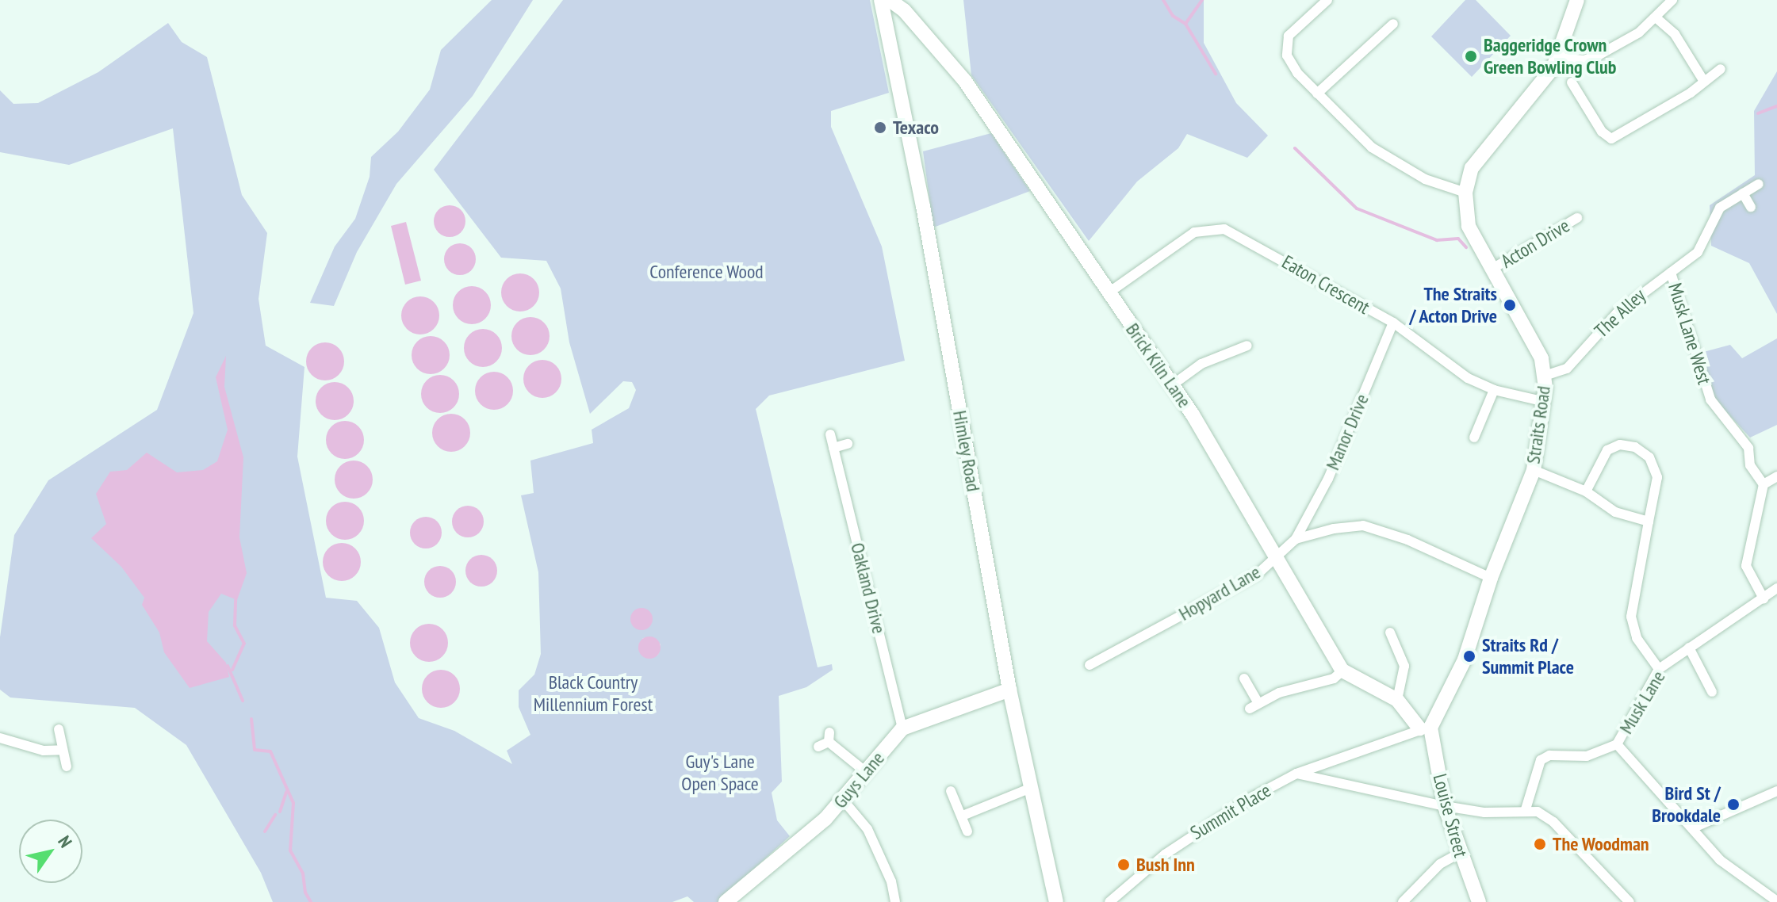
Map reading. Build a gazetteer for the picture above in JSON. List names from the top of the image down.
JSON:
{
  "streets": {
    "street": [
      "Acton Drive",
      "Eaton Crescent",
      "The Alley",
      "Musk Lane West",
      "Brick Kiln Lane",
      "Straits Road",
      "Manor Drive",
      "Himley Road",
      "Oakland Drive",
      "Hopyard Lane",
      "Musk Lane",
      "Guys Lane",
      "Summit Place",
      "Louise Street"
    ]
  },
  "crossings": [
    ["Acton Drive", "Straits Road"],
    ["Eaton Crescent", "Brick Kiln Lane"],
    ["Eaton Crescent", "Straits Road"],
    ["Eaton Crescent", "Manor Drive"],
    ["The Alley", "Musk Lane West"],
    ["The Alley", "Straits Road"],
    ["Brick Kiln Lane", "Hopyard Lane"],
    ["Straits Road", "Summit Place"],
    ["Straits Road", "Louise Street"],
    ["Manor Drive", "Hopyard Lane"],
    ["Oakland Drive", "Guys Lane"],
    ["Summit Place", "Louise Street"]
  ],
  "parks": ["Conference Wood", "Black Country Millennium Forest", "Guy's Lane Open Space"],
  "places": [
    "Baggeridge Crown Green Bowling Club",
    "Texaco",
    "The Straits / Acton Drive",
    "Straits Rd / Summit Place",
    "Bird St / Brookdale",
    "The Woodman",
    "Bush Inn"
  ],
  "north": "top right"
}
